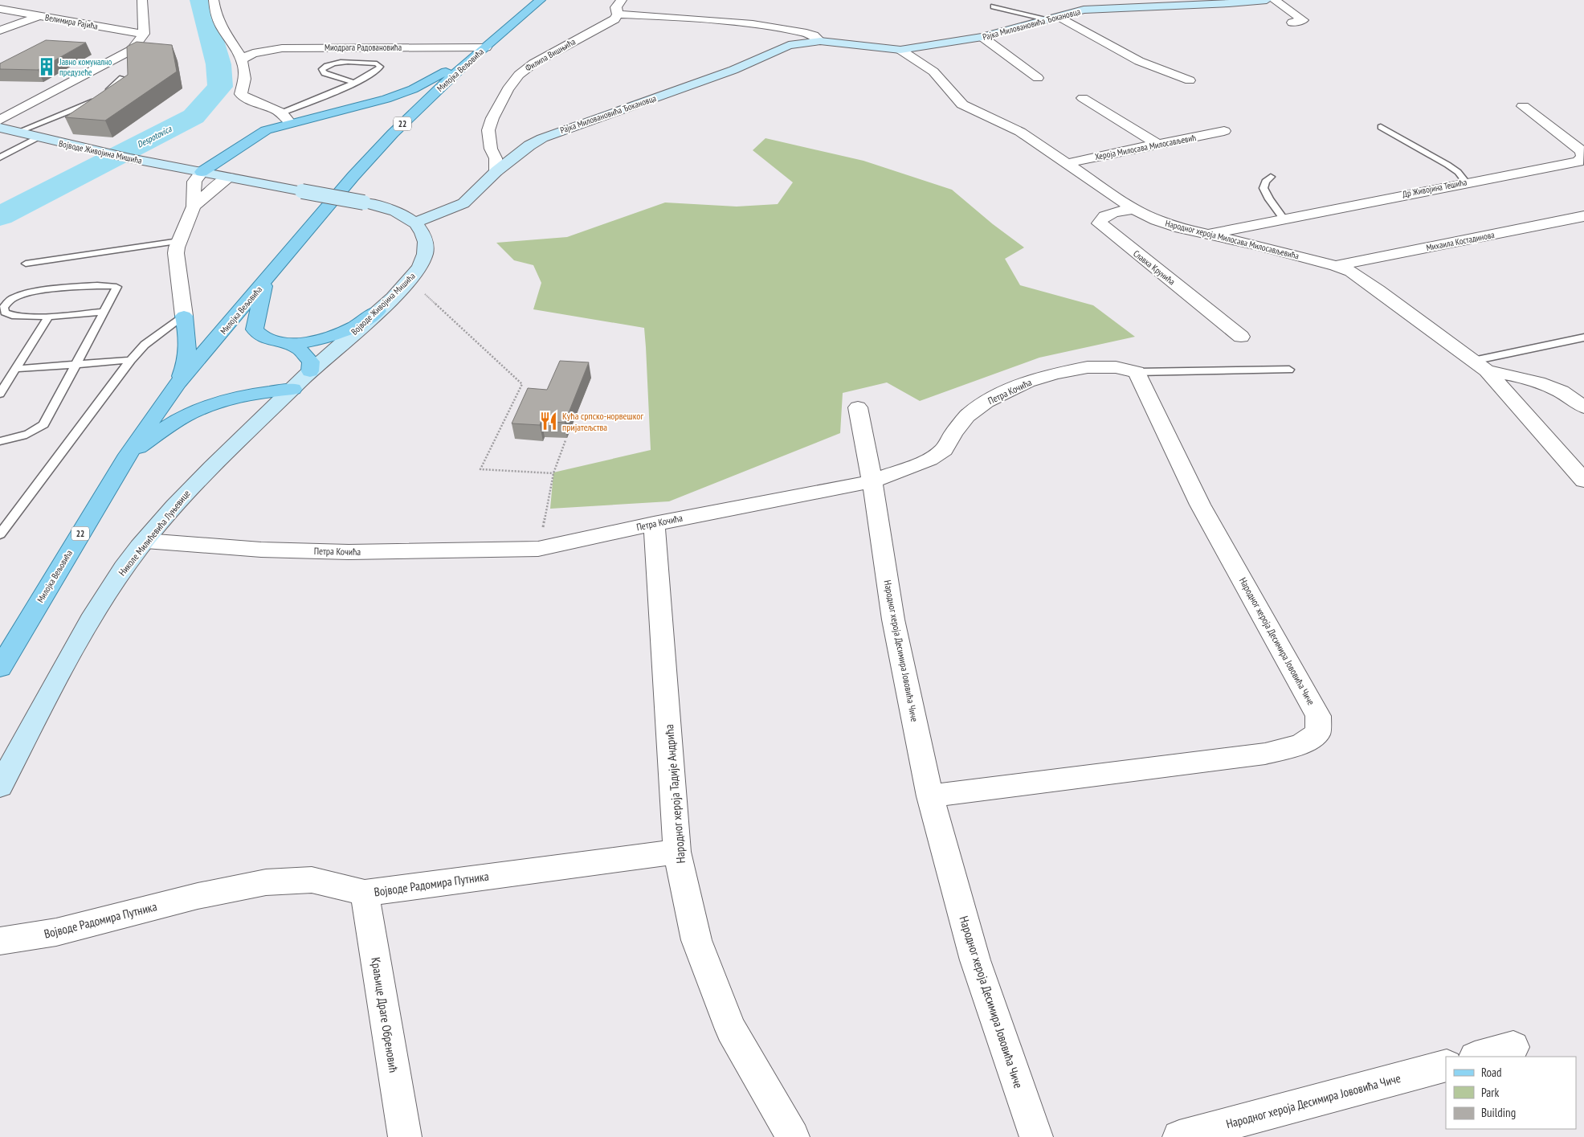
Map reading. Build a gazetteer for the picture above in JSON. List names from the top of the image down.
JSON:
{
  "streets": {
    "main road": ["Милојка Вељовића", "22"],
    "street": [
      "Велимира Рајића",
      "Рајка Миловановића Ђокановца",
      "Миодрага Радовановића",
      "Филипа Вишњића",
      "Хероја Милосава Милосављевић",
      "Војводе Живојина Мишића",
      "Др Живојина Тешића",
      "Народног хероја Милосава Милосављевића",
      "Михаила Костадинова",
      "Славка Крунића",
      "Петра Кочића",
      "Николе Милићевића Луњевице",
      "Народног хероја Десимира Јововића Чиче",
      "Народног хероја Тадије Андрића",
      "Војводе Радомира Путника",
      "Краљице Драге Обреновић"
    ]
  },
  "crossings": [
    ["Рајка Миловановића Ђокановца", "Филипа Вишњића"],
    ["Рајка Миловановића Ђокановца", "Војводе Живојина Мишића"],
    ["Рајка Миловановића Ђокановца", "Народног хероја Милосава Милосављевића"],
    ["Миодрага Радовановића", "Милојка Вељовића"],
    ["Хероја Милосава Милосављевић", "Народног хероја Милосава Милосављевића"],
    ["Војводе Живојина Мишића", "Николе Милићевића Луњевице"],
    ["Др Живојина Тешића", "Народног хероја Милосава Милосављевића"],
    ["Народног хероја Милосава Милосављевића", "Михаила Костадинова"],
    ["Народног хероја Милосава Милосављевића", "Славка Крунића"],
    ["Петра Кочића", "Николе Милићевића Луњевице"],
    ["Петра Кочића", "Народног хероја Десимира Јововића Чиче"],
    ["Петра Кочића", "Народног хероја Тадије Андрића"],
    ["Народног хероја Тадије Андрића", "Војводе Радомира Путника"],
    ["Војводе Радомира Путника", "Краљице Драге Обреновић"]
  ],
  "water": ["Despotovica"],
  "places": {
    "building": ["Јавно комунално предузеће"],
    "restaurant": ["Кућа српско-норвешког пријатељства"]
  },
  "legend": ["Road", "Park", "Building"]
}
